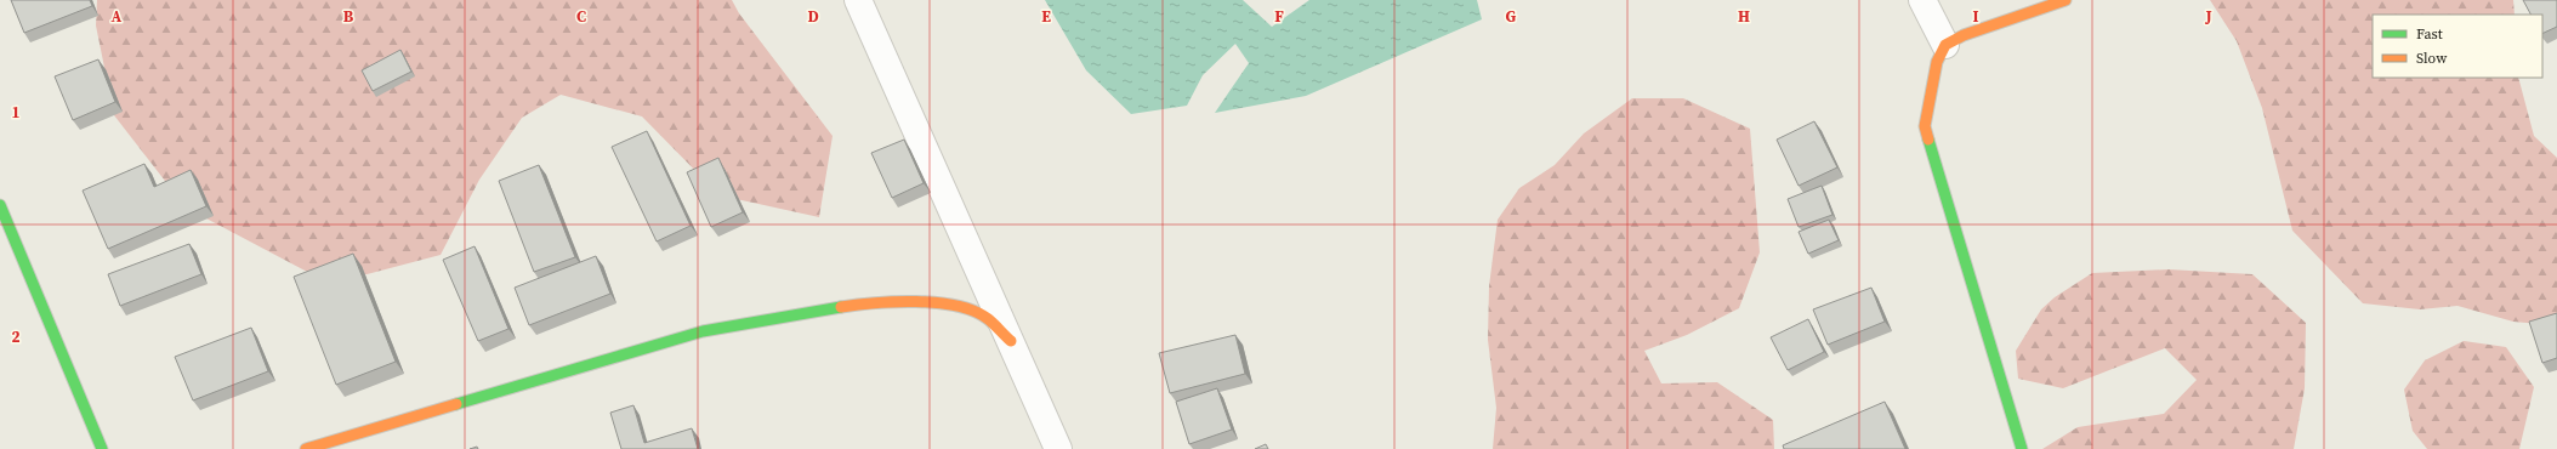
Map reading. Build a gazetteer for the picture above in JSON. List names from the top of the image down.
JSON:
{
  "legend": ["Fast", "Slow"],
  "grid": {
    "columns": [
      "A",
      "B",
      "C",
      "D",
      "E",
      "F",
      "G",
      "H",
      "I",
      "J"
    ],
    "rows": ["1", "2"]
  }
}
